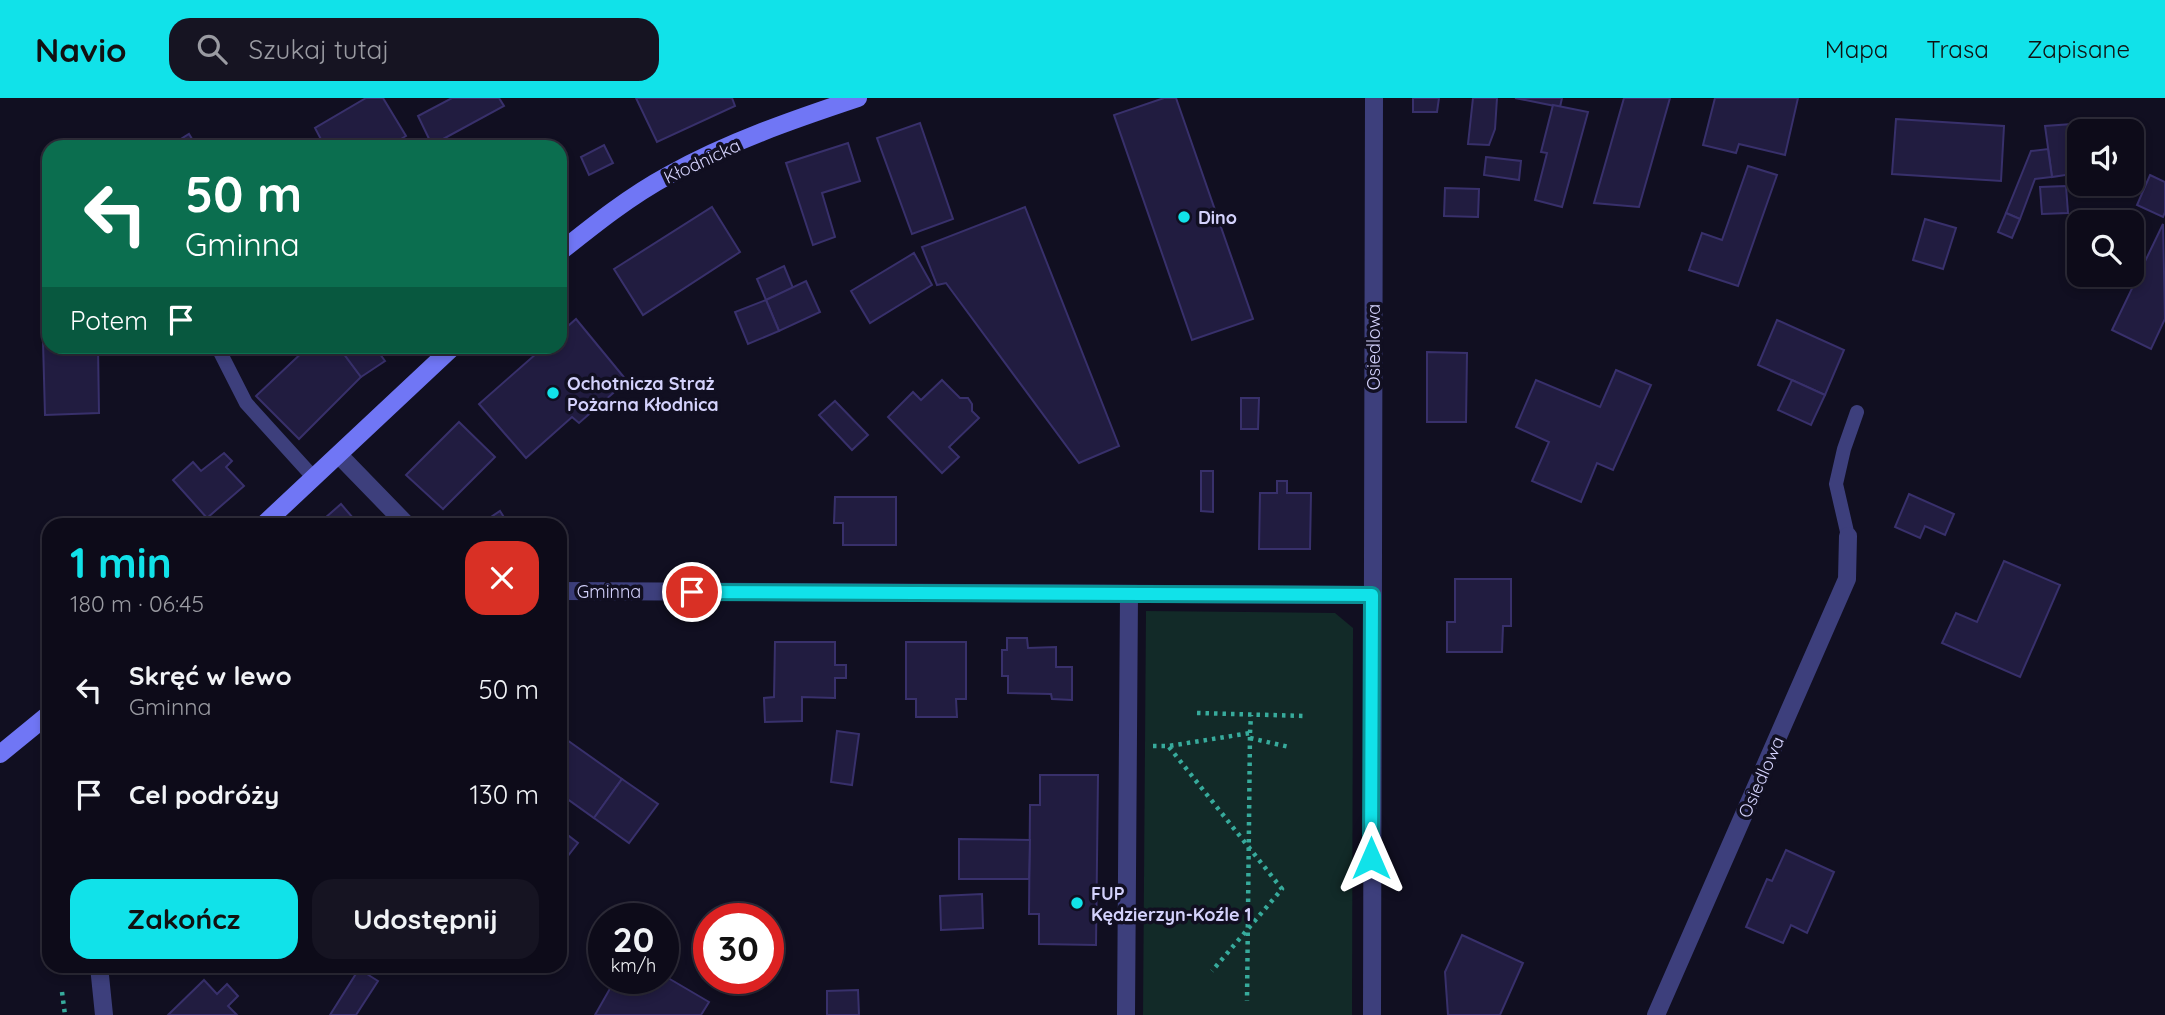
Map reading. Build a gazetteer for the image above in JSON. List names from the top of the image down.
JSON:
{
  "streets": {
    "main road": ["Kłodnicka"],
    "street": ["Osiedlowa", "Gminna"]
  },
  "crossings": [
    ["Osiedlowa", "Gminna"]
  ],
  "places": ["Dino", "Ochotnicza Straż Pożarna Kłodnica", "FUP Kędzierzyn-Koźle 1"],
  "page": {
    "header": "Navio",
    "search": "Szukaj tutaj",
    "nav": ["Mapa", "Trasa", "Zapisane"],
    "turn": ["50 m", "Gminna"],
    "then": "Potem",
    "heading": ["1 min", "180 m · 06:45"],
    "list": [
      {
        "name": "Skręć w lewo",
        "note": "Gminna",
        "value": "50 m"
      },
      {
        "name": "Cel podróży",
        "value": "130 m"
      }
    ],
    "buttons": ["Zakończ", "Udostępnij"],
    "speed": "20 km/h",
    "limit": "30"
  }
}
